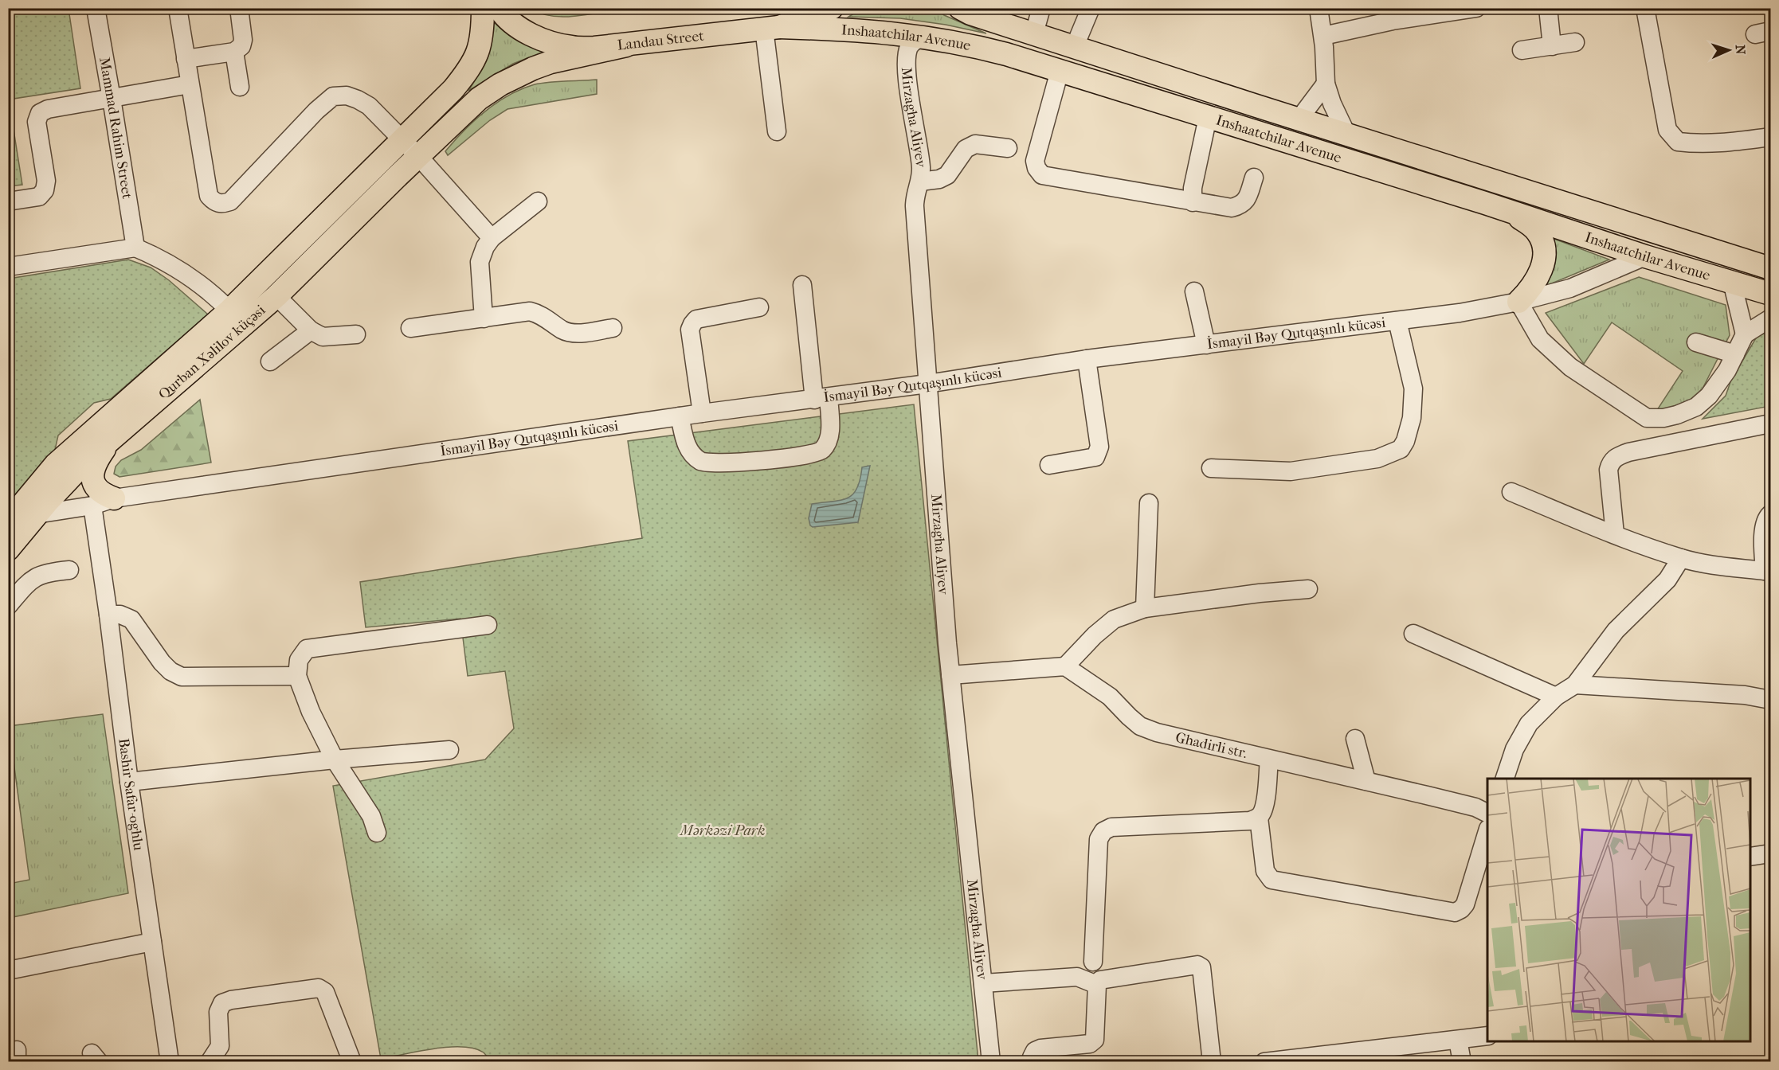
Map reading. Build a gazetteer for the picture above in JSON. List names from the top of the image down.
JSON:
{
  "streets": {
    "main road": ["Inshaatchilar Avenue", "Landau Street", "Qurban Xəlilov küçəsi"],
    "street": [
      "Mirzagha Aliyev",
      "Mammad Rahim Street",
      "İsmayil Bəy Qutqaşınlı kücəsi",
      "Ghadirli str.",
      "Bashir Safar-oghlu"
    ]
  },
  "crossings": [
    ["Inshaatchilar Avenue", "Landau Street"],
    ["Inshaatchilar Avenue", "Mirzagha Aliyev"],
    ["Inshaatchilar Avenue", "İsmayil Bəy Qutqaşınlı kücəsi"],
    ["Mirzagha Aliyev", "İsmayil Bəy Qutqaşınlı kücəsi"],
    ["İsmayil Bəy Qutqaşınlı kücəsi", "Qurban Xəlilov küçəsi"],
    ["İsmayil Bəy Qutqaşınlı kücəsi", "Bashir Safar-oghlu"]
  ],
  "parks": ["Mərkəzi Park"],
  "north": "right"
}
